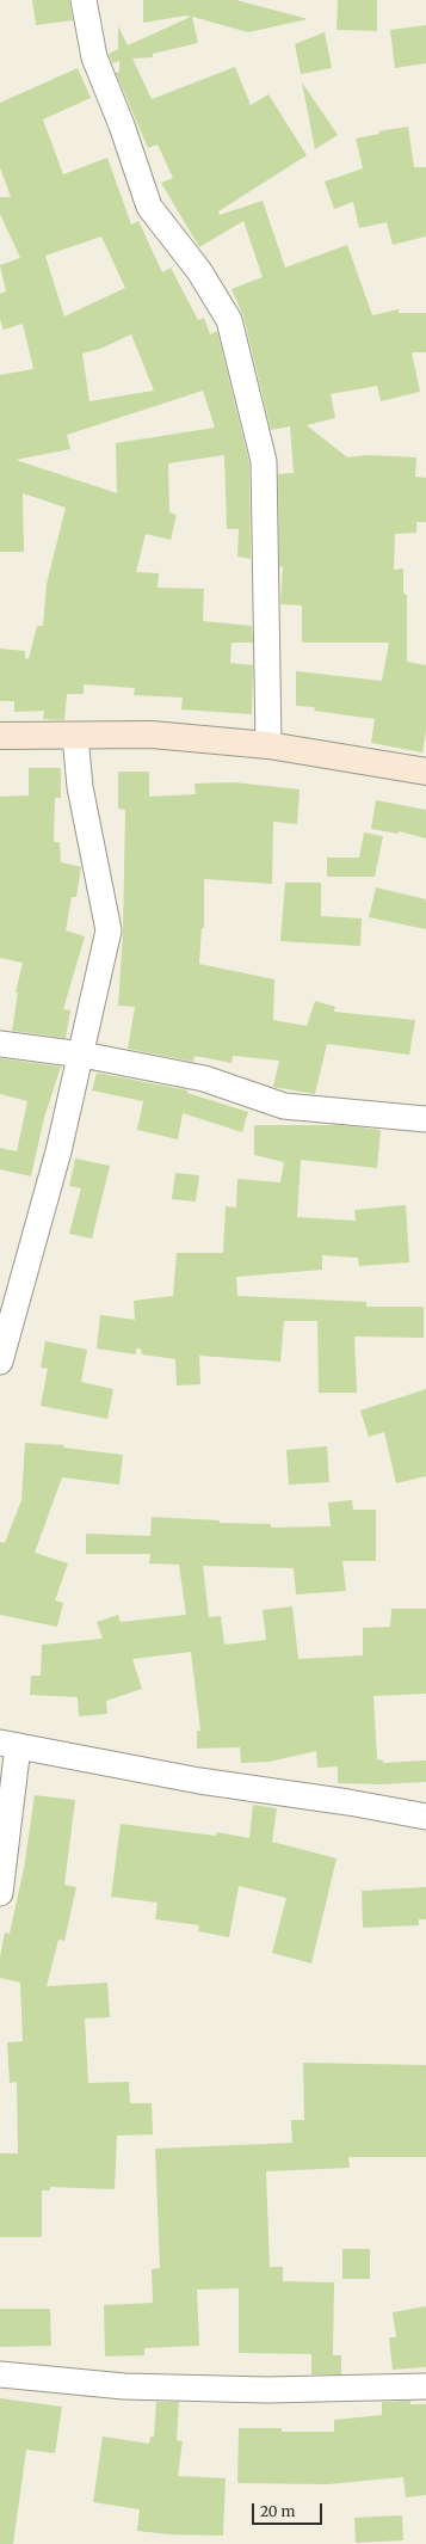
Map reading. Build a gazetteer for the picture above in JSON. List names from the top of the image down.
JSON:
{
  "scale_bar": "20 m"
}
